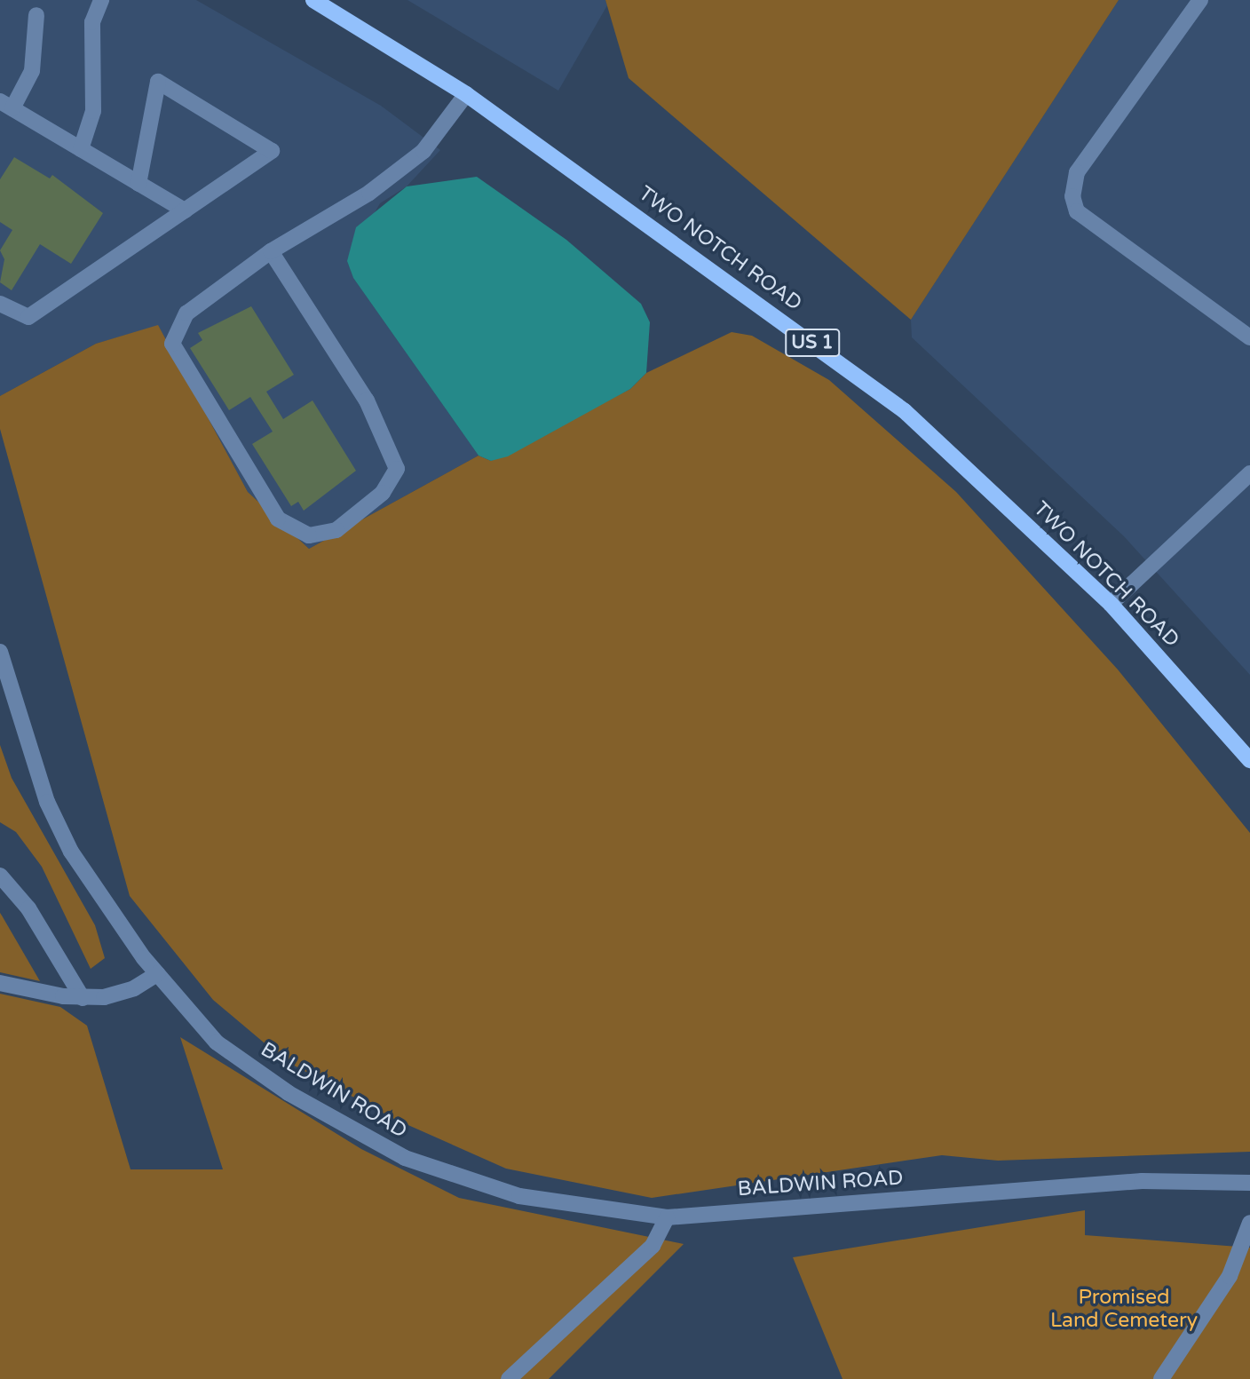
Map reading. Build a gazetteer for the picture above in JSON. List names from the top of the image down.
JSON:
{
  "streets": {
    "main road": ["TWO NOTCH ROAD", "US 1"],
    "street": ["BALDWIN ROAD"]
  },
  "parks": ["Promised Land Cemetery"]
}
